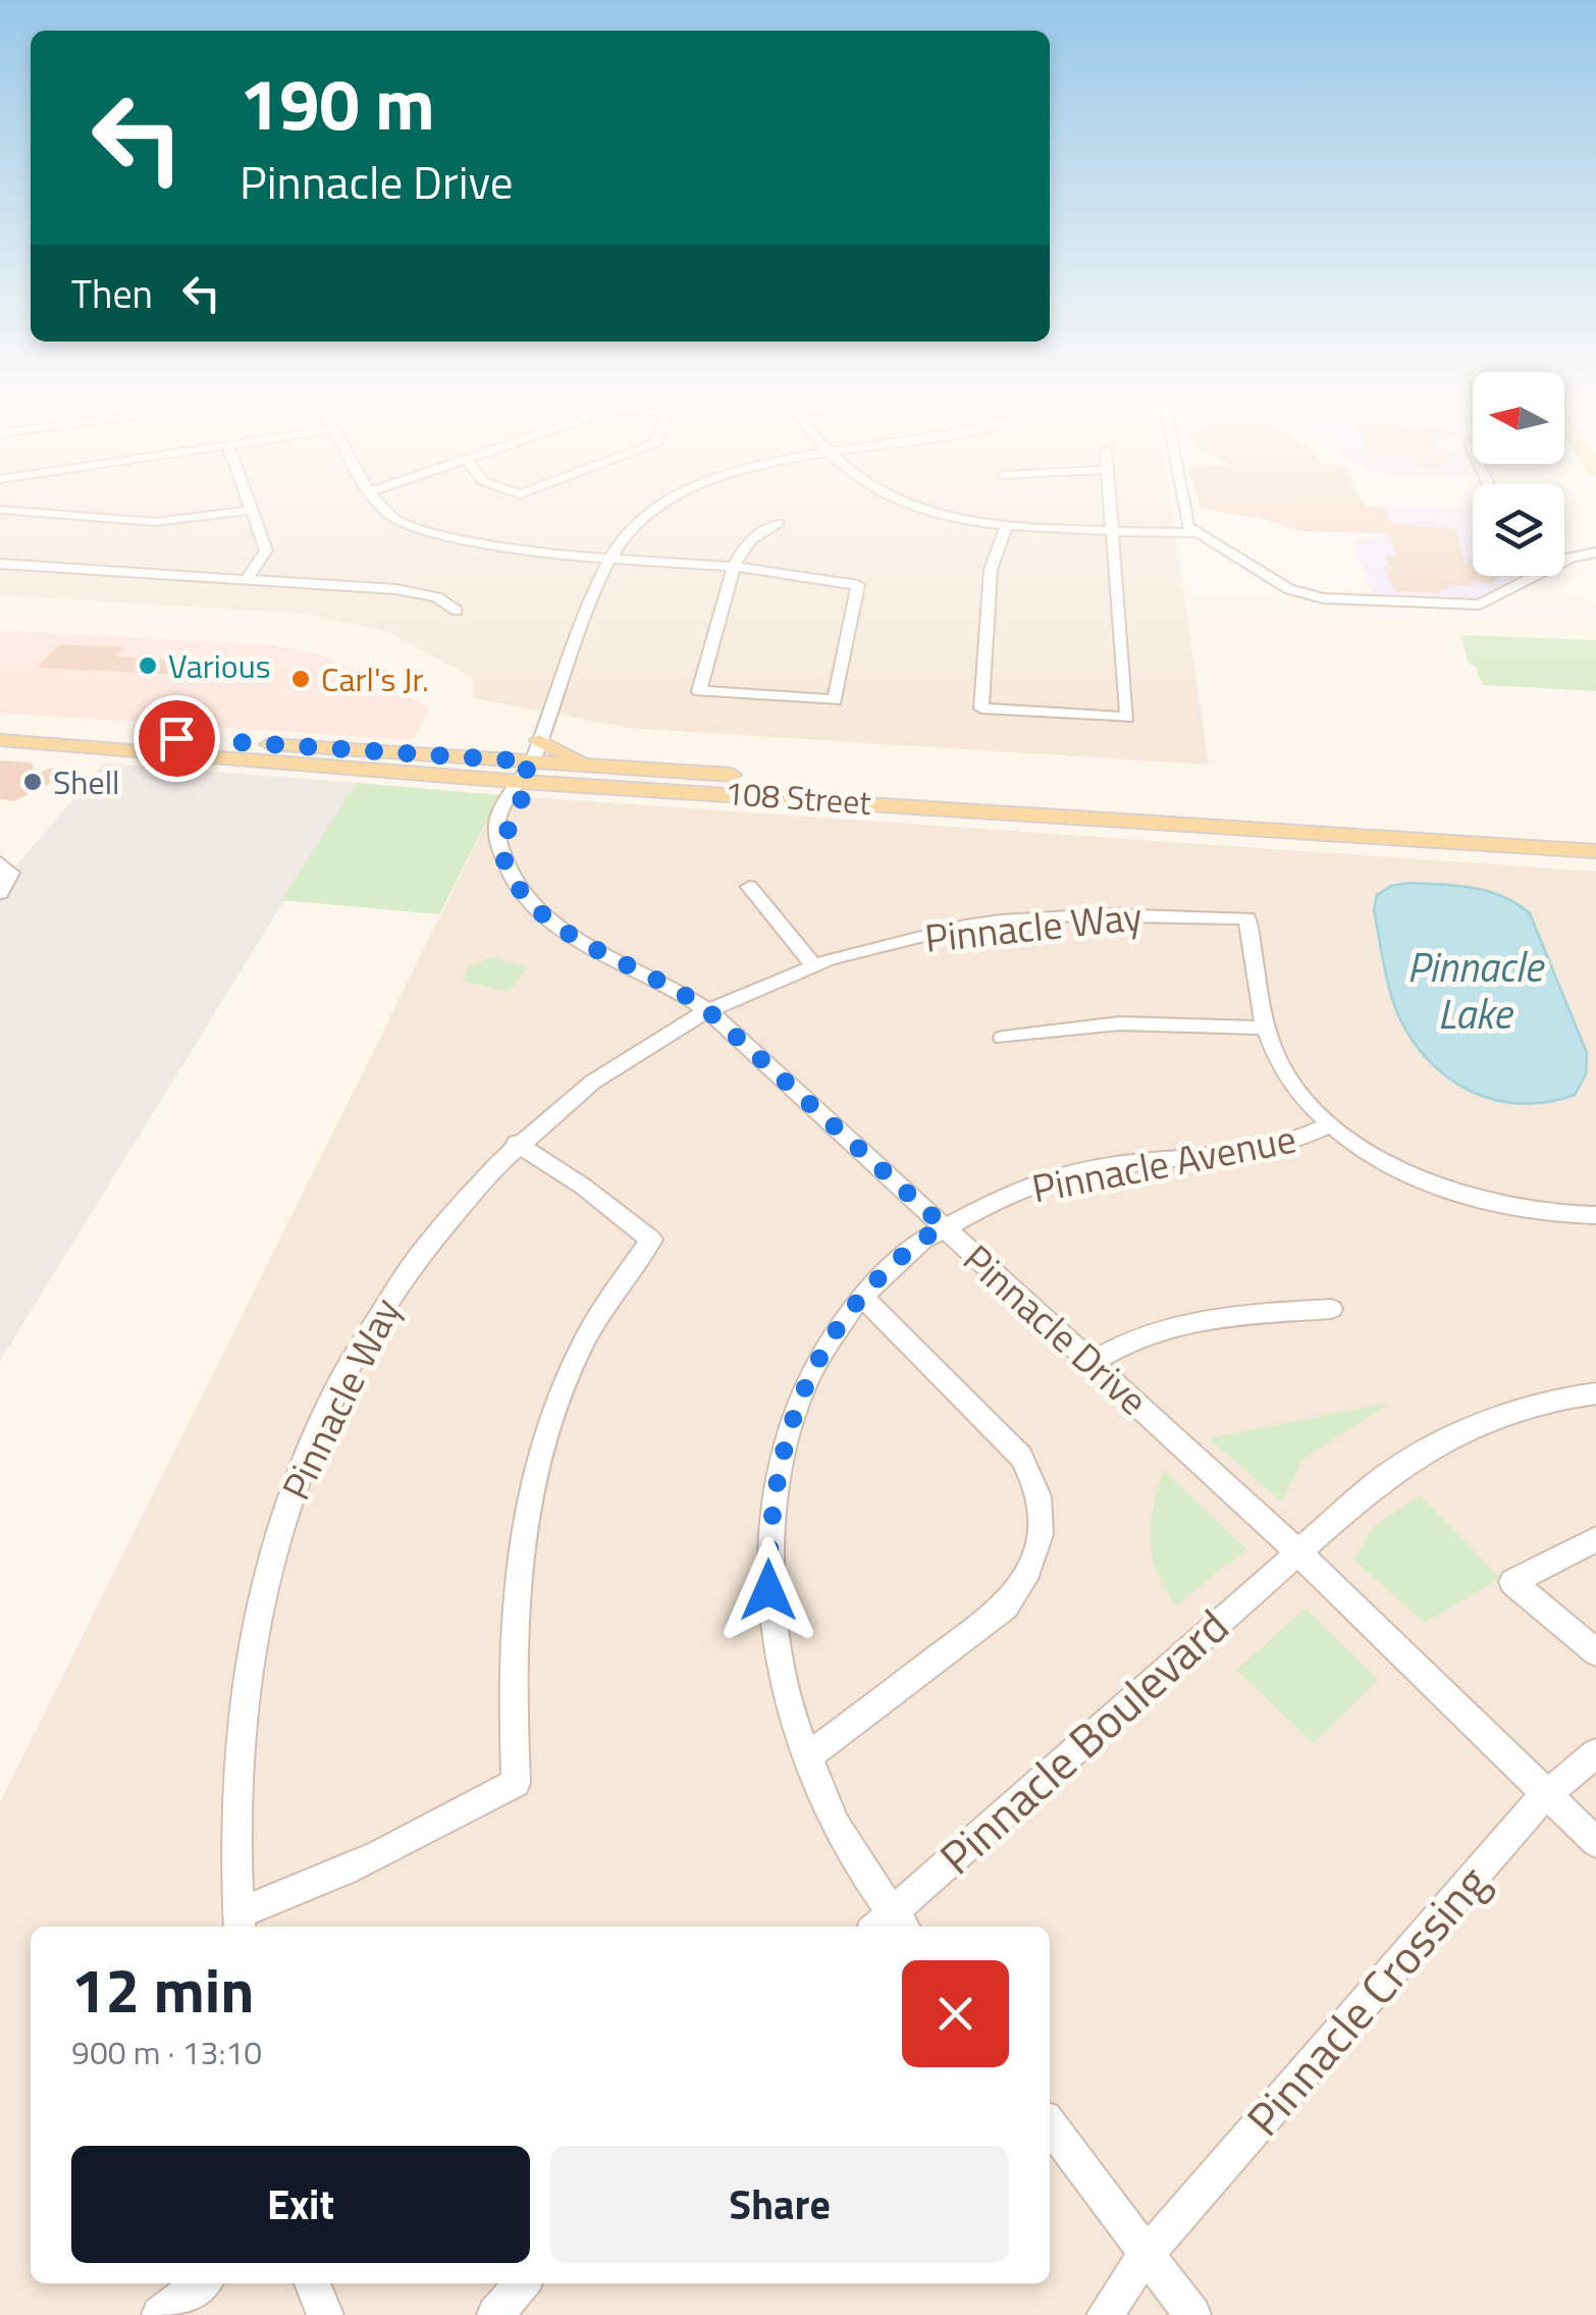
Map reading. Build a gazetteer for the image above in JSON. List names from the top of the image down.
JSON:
{
  "streets": {
    "main road": ["108 Street"],
    "street": [
      "Pinnacle Way",
      "Pinnacle Avenue",
      "Pinnacle Drive",
      "Pinnacle Boulevard",
      "Pinnacle Crossing"
    ]
  },
  "crossings": [
    ["108 Street", "Pinnacle Drive"],
    ["Pinnacle Way", "Pinnacle Drive"],
    ["Pinnacle Avenue", "Pinnacle Drive"],
    ["Pinnacle Avenue", "Pinnacle Boulevard"],
    ["Pinnacle Drive", "Pinnacle Boulevard"],
    ["Pinnacle Drive", "Pinnacle Crossing"]
  ],
  "water": ["Pinnacle Lake"],
  "places": ["Various", "Carl's Jr.", "Shell"],
  "north": "left",
  "page": {
    "turn": ["190 m", "Pinnacle Drive"],
    "then": "Then",
    "heading": ["12 min", "900 m · 13:10"],
    "buttons": ["Exit", "Share"]
  }
}
